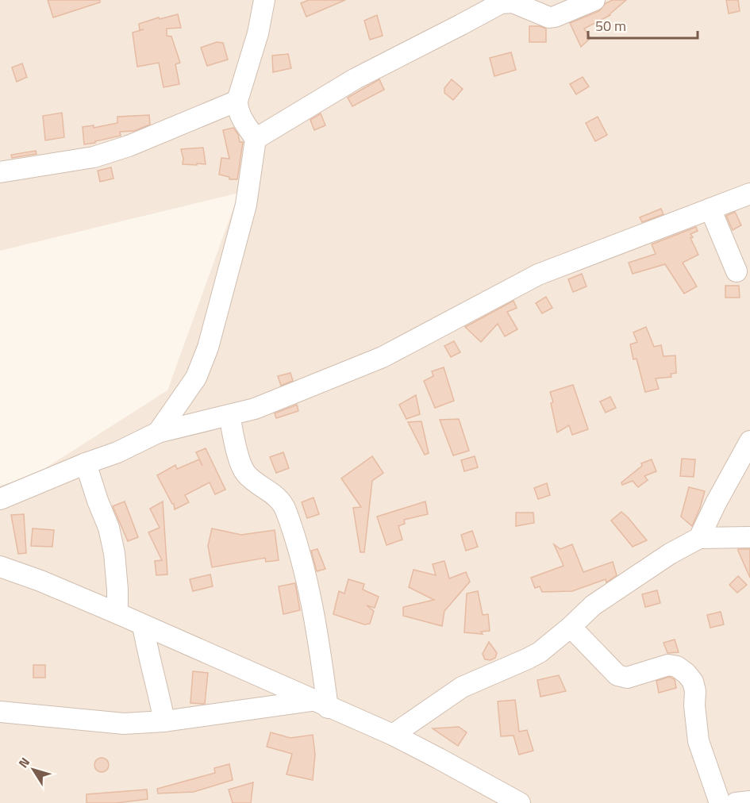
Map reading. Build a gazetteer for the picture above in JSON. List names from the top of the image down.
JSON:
{
  "scale_bar": "50 m",
  "north": "top left"
}
